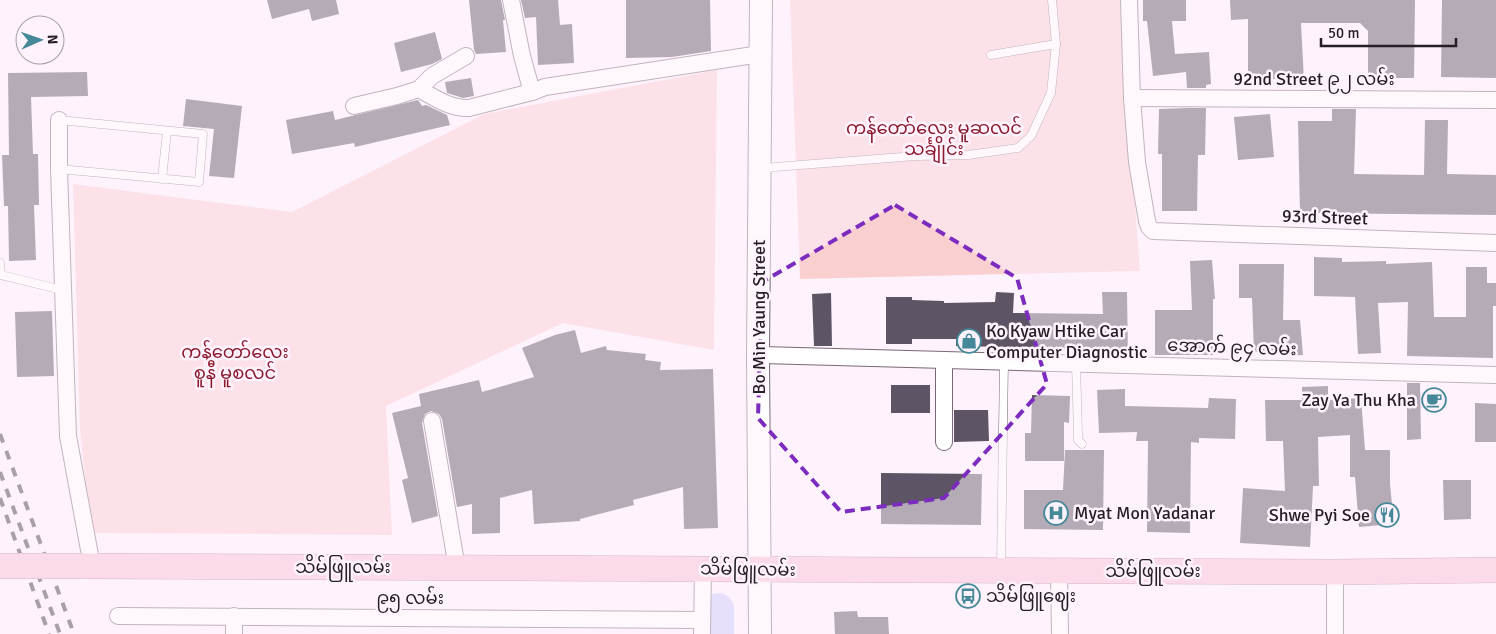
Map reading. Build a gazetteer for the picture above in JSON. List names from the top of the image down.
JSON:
{
  "streets": {
    "main road": ["Bo Min Yaung Street", "သိမ်ဖြူလမ်း"],
    "street": [
      "92nd Street ၉၂ လမ်း",
      "93rd Street",
      "အောက် ၉၄ လမ်း",
      "၉၅ လမ်း"
    ]
  },
  "crossings": [
    ["92nd Street ၉၂ လမ်း", "93rd Street"],
    ["Bo Min Yaung Street", "အောက် ၉၄ လမ်း"],
    ["Bo Min Yaung Street", "သိမ်ဖြူလမ်း"]
  ],
  "parks": ["ကန်တော်လေး မူဆလင် သင်္ချိုင်း", "ကန်တော်လေး စူနီ မူစလင်"],
  "places": {
    "shop": ["Ko Kyaw Htike Car Computer Diagnostic"],
    "cafe": ["Zay Ya Thu Kha"],
    "hospital": ["Myat Mon Yadanar"],
    "restaurant": ["Shwe Pyi Soe"],
    "bus stop": ["သိမ်ဖြူဈေး"]
  },
  "scale_bar": "50 m",
  "north": "right"
}
